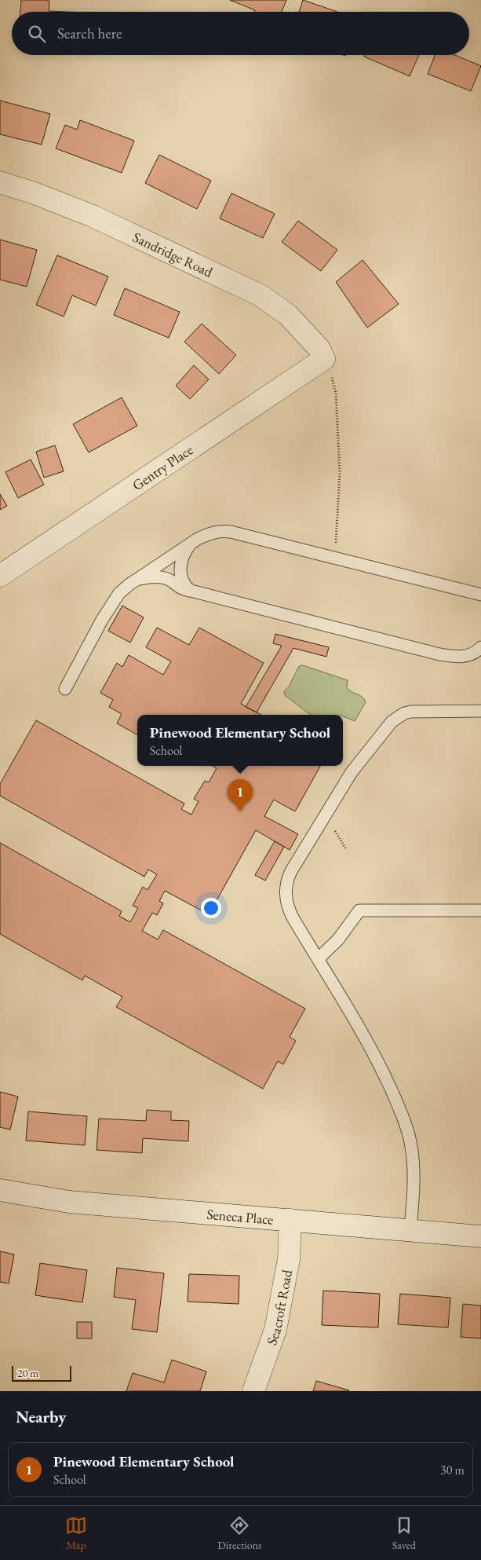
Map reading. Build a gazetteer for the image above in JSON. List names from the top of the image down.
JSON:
{
  "streets": {
    "street": [
      "Sandridge Road",
      "Gentry Place",
      "Seneca Place",
      "Seacroft Road"
    ]
  },
  "crossings": [
    ["Sandridge Road", "Gentry Place"],
    ["Seneca Place", "Seacroft Road"]
  ],
  "scale_bar": "20 m",
  "page": {
    "search": "Search here",
    "popup": ["Pinewood Elementary School", "School"],
    "pins": "1",
    "scale": "20 m",
    "heading": "Nearby",
    "list": [
      {
        "mark": "1",
        "name": "Pinewood Elementary School",
        "note": "School",
        "value": "30 m"
      }
    ],
    "nav": ["Map", "Directions", "Saved"]
  }
}
